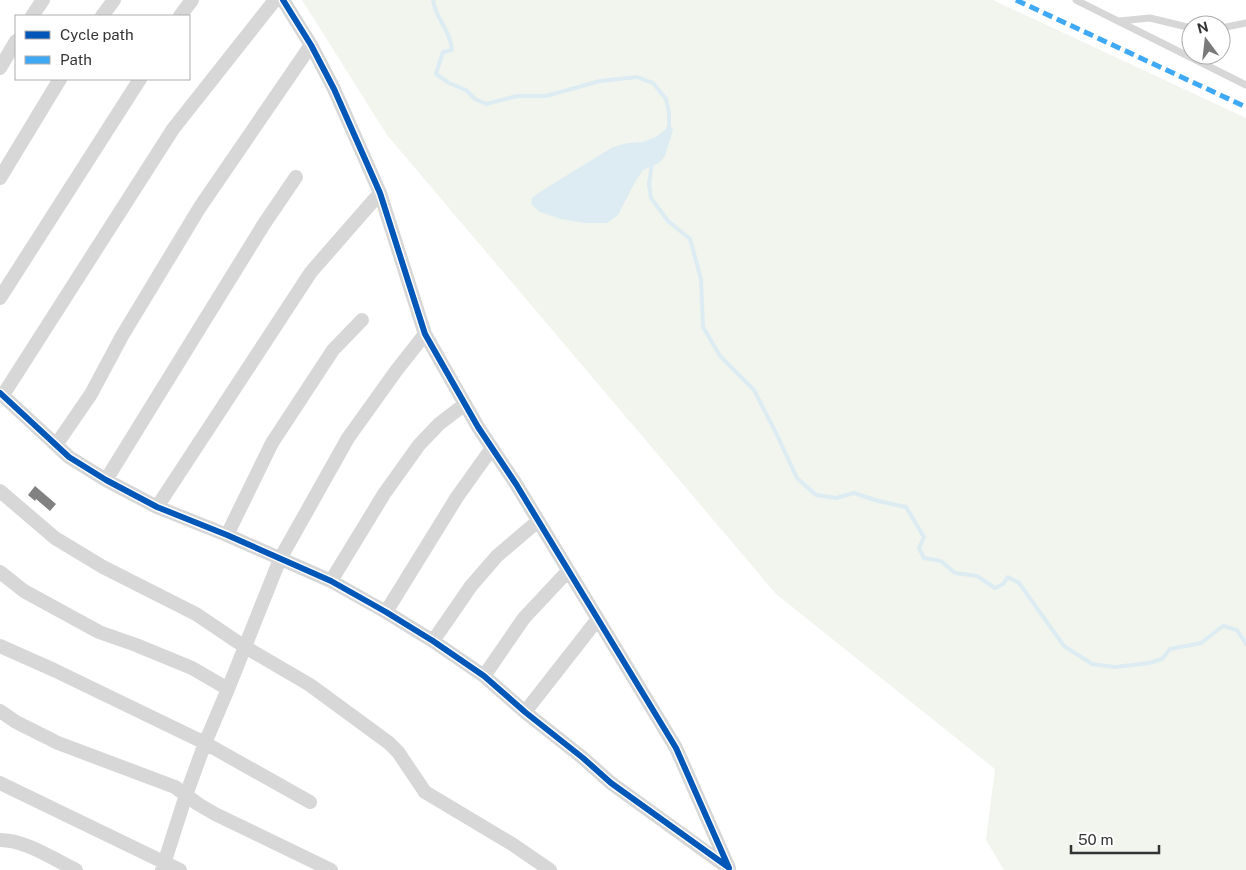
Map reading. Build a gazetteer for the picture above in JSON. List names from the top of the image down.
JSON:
{
  "legend": ["Cycle path", "Path"],
  "scale_bar": "50 m",
  "north": "top"
}
